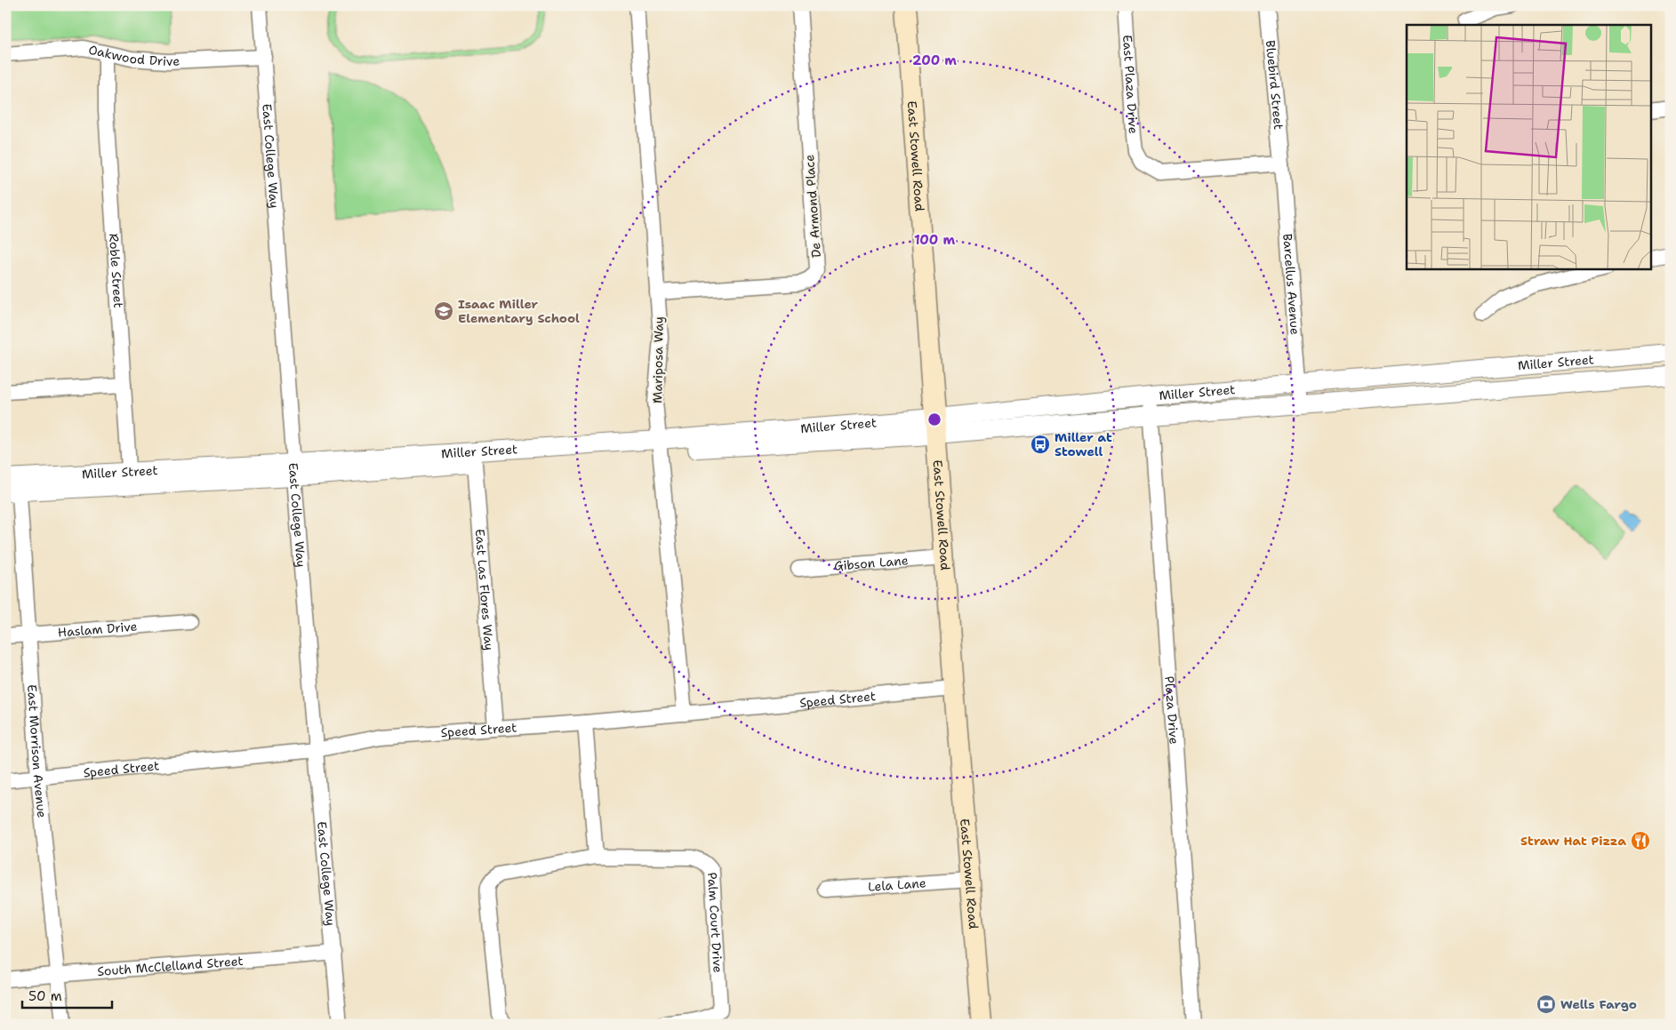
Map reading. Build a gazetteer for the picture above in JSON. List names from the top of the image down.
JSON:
{
  "streets": {
    "main road": ["East Stowell Road"],
    "street": [
      "Oakwood Drive",
      "East Plaza Drive",
      "Bluebird Street",
      "East College Way",
      "De Armond Place",
      "Roble Street",
      "Barcellus Avenue",
      "Mariposa Way",
      "Miller Street",
      "Gibson Lane",
      "East Las Flores Way",
      "Haslam Drive",
      "Speed Street",
      "Plaza Drive",
      "East Morrison Avenue",
      "Lela Lane",
      "Palm Court Drive",
      "South McClelland Street"
    ]
  },
  "crossings": [
    ["Oakwood Drive", "East College Way"],
    ["Oakwood Drive", "Roble Street"],
    ["East Plaza Drive", "Bluebird Street"],
    ["East Plaza Drive", "Barcellus Avenue"],
    ["Bluebird Street", "Barcellus Avenue"],
    ["East College Way", "Miller Street"],
    ["East College Way", "Speed Street"],
    ["East College Way", "South McClelland Street"],
    ["East Stowell Road", "Miller Street"],
    ["East Stowell Road", "Gibson Lane"],
    ["East Stowell Road", "Speed Street"],
    ["East Stowell Road", "Lela Lane"],
    ["De Armond Place", "Mariposa Way"],
    ["Roble Street", "Miller Street"],
    ["Barcellus Avenue", "Miller Street"],
    ["Mariposa Way", "Miller Street"],
    ["Mariposa Way", "Speed Street"],
    ["Miller Street", "East Las Flores Way"],
    ["Miller Street", "Plaza Drive"],
    ["Miller Street", "East Morrison Avenue"],
    ["East Las Flores Way", "Speed Street"],
    ["Haslam Drive", "East Morrison Avenue"],
    ["Speed Street", "East Morrison Avenue"],
    ["East Morrison Avenue", "South McClelland Street"]
  ],
  "places": {
    "school or university": ["Isaac Miller Elementary School"],
    "bus stop": ["Miller at Stowell"],
    "restaurant": ["Straw Hat Pizza"],
    "bank": ["Wells Fargo"]
  },
  "scale_bar": "50 m",
  "rings": ["200 m", "100 m"]
}
